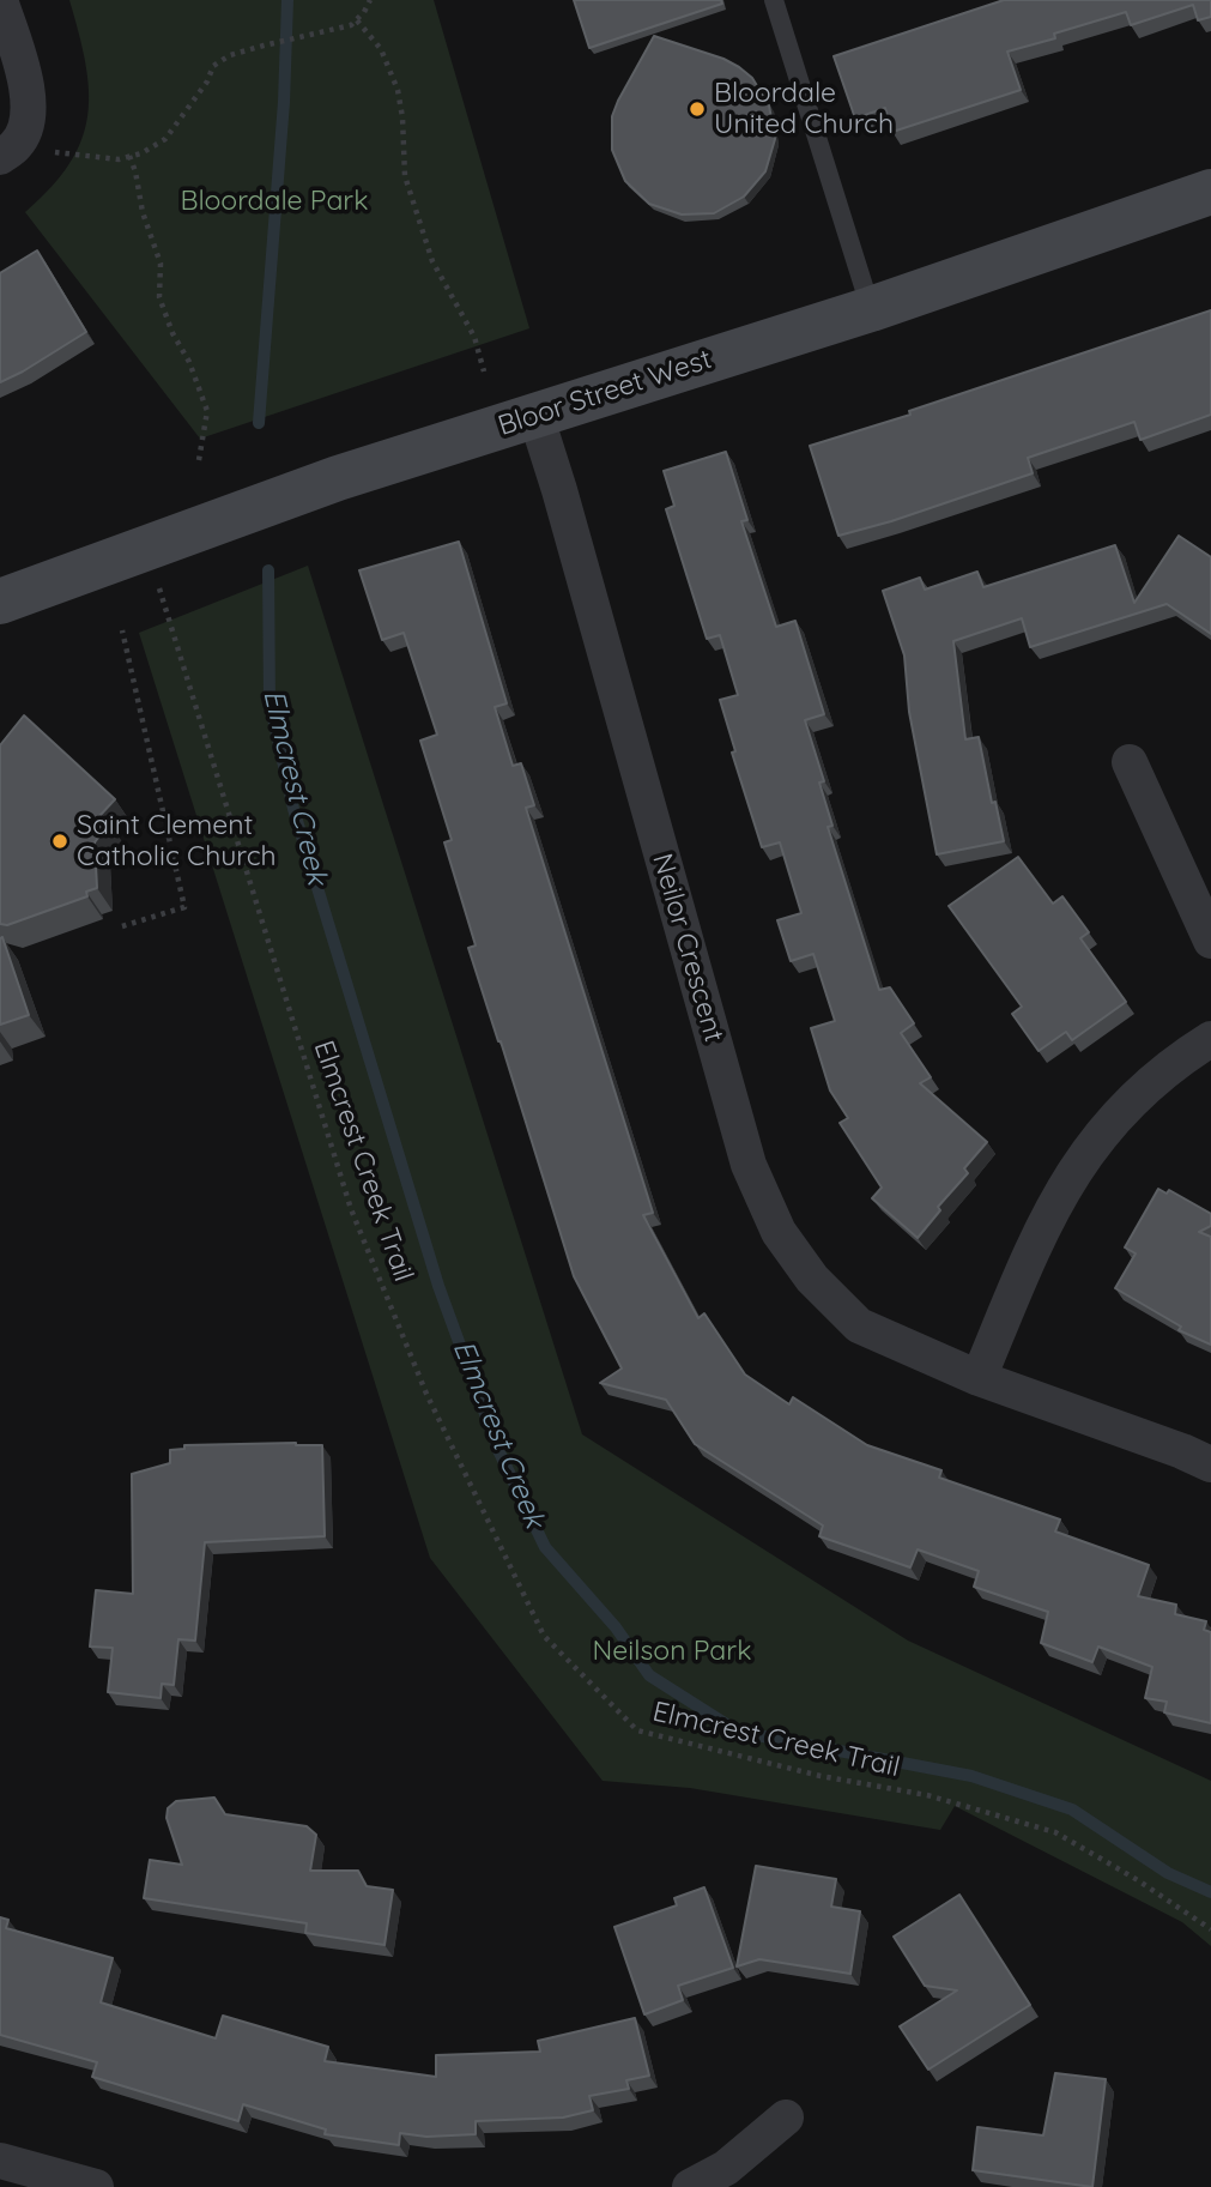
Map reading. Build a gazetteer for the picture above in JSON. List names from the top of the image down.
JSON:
{
  "streets": {
    "main road": ["Bloor Street West"],
    "street": ["Neilor Crescent"],
    "path": ["Elmcrest Creek Trail"]
  },
  "crossings": [
    ["Bloor Street West", "Neilor Crescent"],
    ["Bloor Street West", "Elmcrest Creek Trail"]
  ],
  "water": ["Elmcrest Creek"],
  "parks": ["Bloordale Park", "Neilson Park"],
  "places": ["Bloordale United Church", "Saint Clement Catholic Church"]
}
